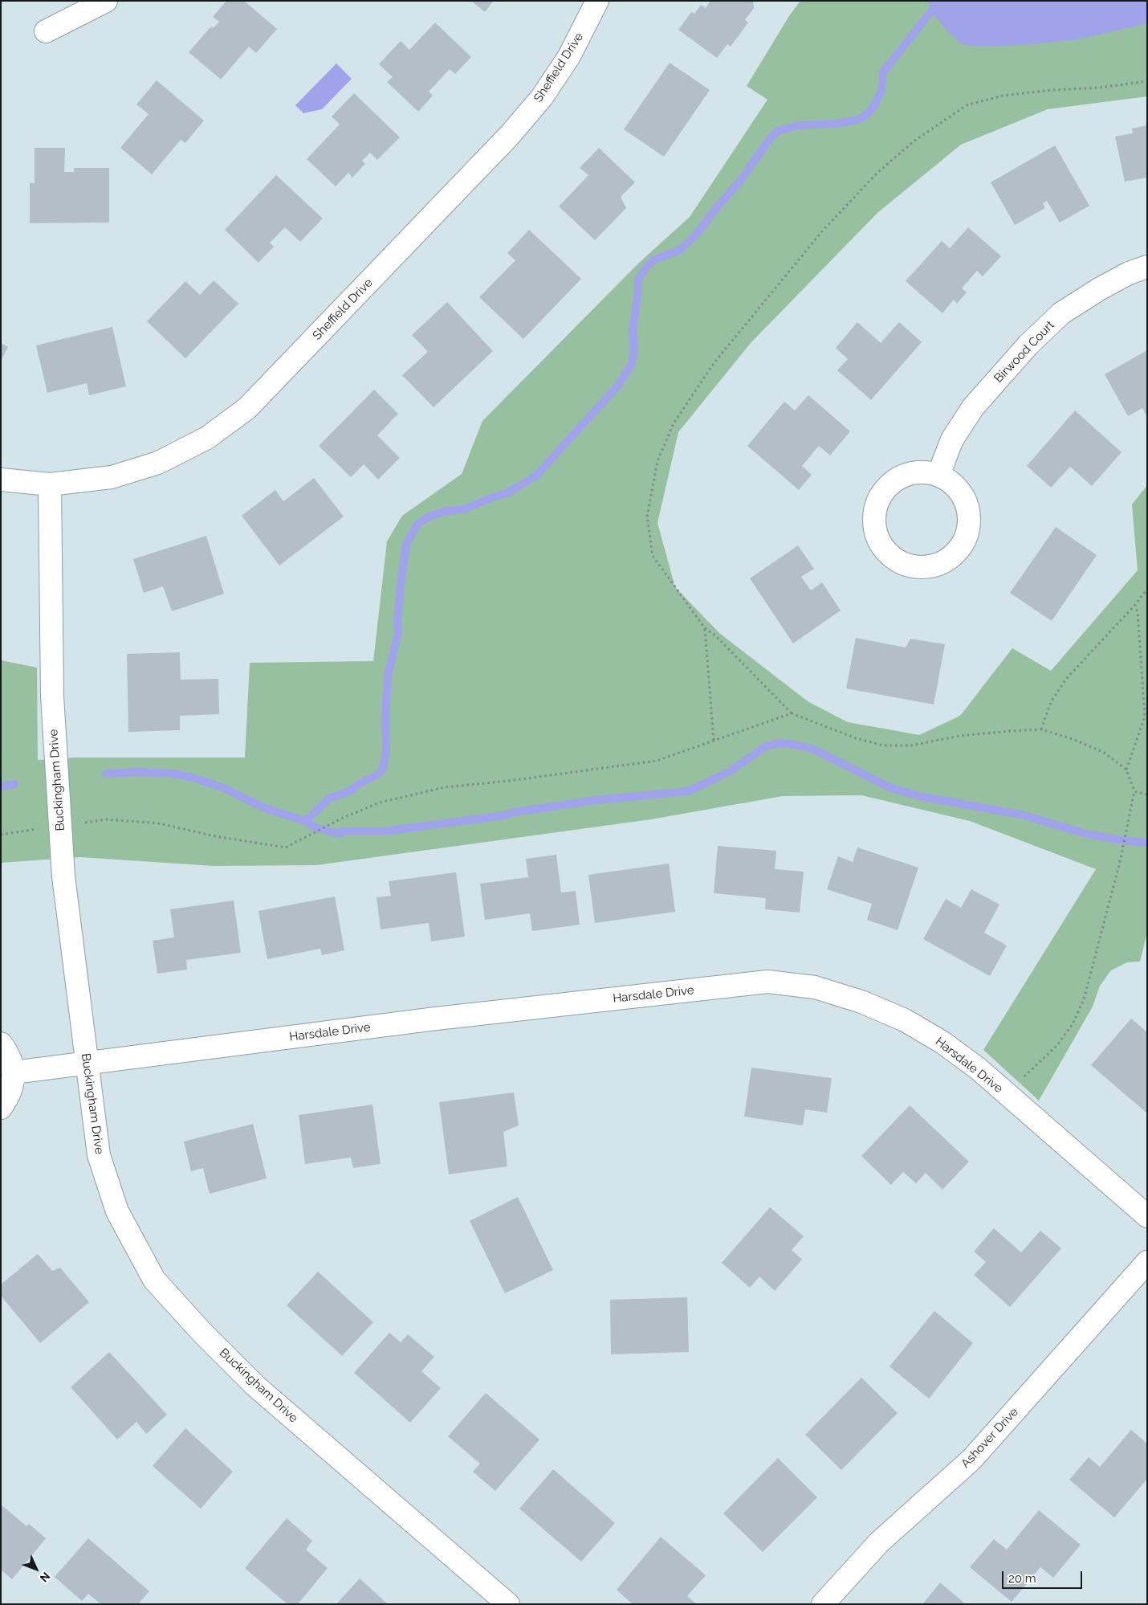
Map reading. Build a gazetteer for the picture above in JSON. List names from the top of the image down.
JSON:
{
  "streets": {
    "street": [
      "Sheffield Drive",
      "Birwood Court",
      "Buckingham Drive",
      "Harsdale Drive",
      "Ashover Drive"
    ]
  },
  "crossings": [
    ["Sheffield Drive", "Buckingham Drive"],
    ["Buckingham Drive", "Harsdale Drive"]
  ],
  "scale_bar": "20 m",
  "north": "bottom right"
}
